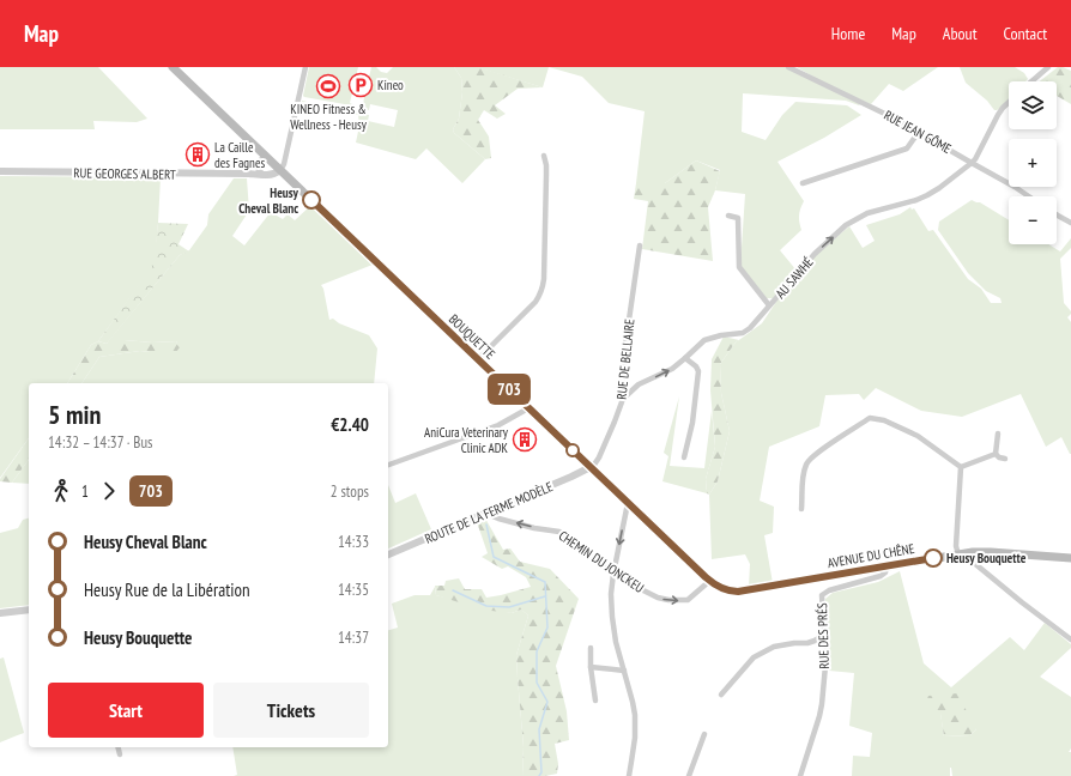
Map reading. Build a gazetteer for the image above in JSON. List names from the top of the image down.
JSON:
{
  "streets": {
    "main road": ["BOUQUETTE", "AVENUE DU CHÊNE"],
    "street": [
      "RUE JEAN GÔME",
      "RUE GEORGES ALBERT",
      "AU SAWHÉ",
      "RUE DE BELLAIRE",
      "ROUTE DE LA FERME MODÈLE",
      "CHEMIN DU JONCKEU",
      "RUE DES PRÉS"
    ]
  },
  "crossings": [
    ["RUE JEAN GÔME", "AU SAWHÉ"],
    ["RUE GEORGES ALBERT", "BOUQUETTE"],
    ["AU SAWHÉ", "RUE DE BELLAIRE"],
    ["BOUQUETTE", "RUE DE BELLAIRE"],
    ["BOUQUETTE", "ROUTE DE LA FERME MODÈLE"],
    ["BOUQUETTE", "AVENUE DU CHÊNE"],
    ["BOUQUETTE", "CHEMIN DU JONCKEU"],
    ["RUE DE BELLAIRE", "ROUTE DE LA FERME MODÈLE"],
    ["ROUTE DE LA FERME MODÈLE", "CHEMIN DU JONCKEU"],
    ["AVENUE DU CHÊNE", "CHEMIN DU JONCKEU"],
    ["AVENUE DU CHÊNE", "RUE DES PRÉS"]
  ],
  "one_way": ["AU SAWHÉ"],
  "places": {
    "parking": ["Kineo"],
    "sports": ["KINEO Fitness & Wellness - Heusy"],
    "building": ["La Caille des Fagnes", "AniCura Veterinary Clinic ADK"],
    "other": ["Heusy Cheval Blanc", "Heusy Bouquette"]
  },
  "lines": ["bus line 703"],
  "page": {
    "header": "Map",
    "nav": [
      "Home",
      "Map",
      "About",
      "Contact"
    ],
    "on_map": "703",
    "map_buttons": ["+", "−"],
    "heading": ["5 min", "14:32 – 14:37 · Bus", "€2.40"],
    "legs": ["1", "703", "2 stops"],
    "list": [
      {
        "name": "Heusy Cheval Blanc",
        "value": "14:33"
      },
      {
        "name": "Heusy Rue de la Libération",
        "value": "14:35"
      },
      {
        "name": "Heusy Bouquette",
        "value": "14:37"
      }
    ],
    "buttons": ["Start", "Tickets"]
  }
}
